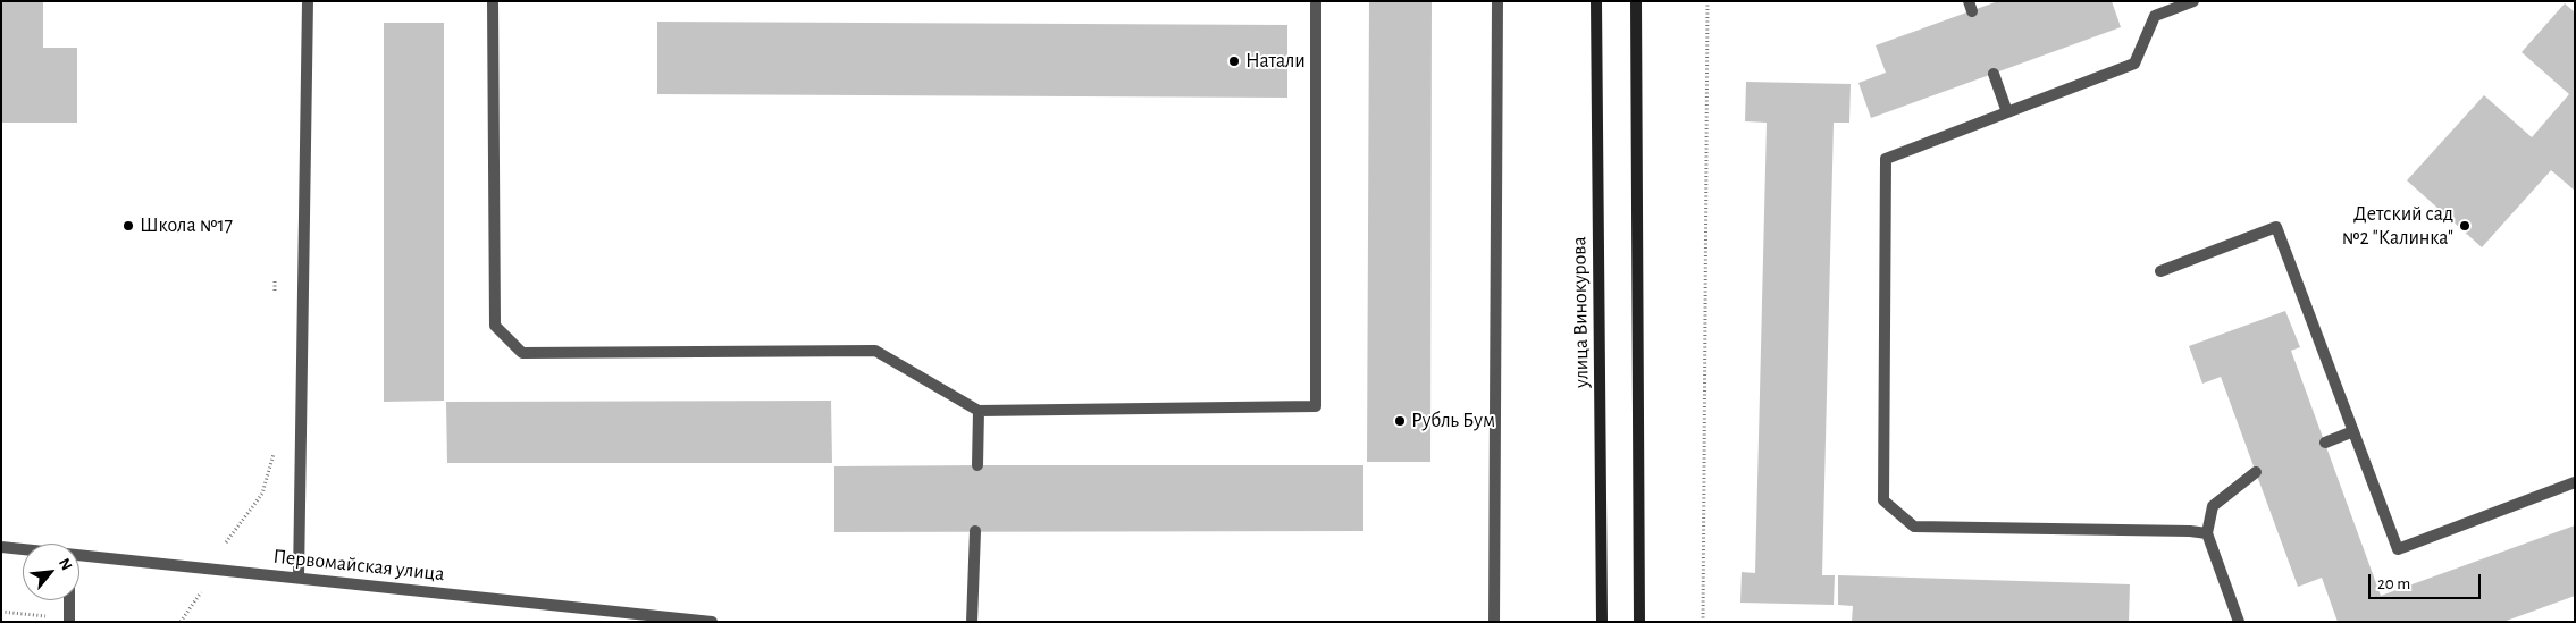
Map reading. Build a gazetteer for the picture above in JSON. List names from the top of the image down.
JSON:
{
  "streets": {
    "main road": ["улица Винокурова"],
    "street": ["Первомайская улица"]
  },
  "places": [
    "Натали",
    "Школа №17",
    "Детский сад №2 \"Калинка\"",
    "Рубль Бум"
  ],
  "scale_bar": "20 m",
  "north": "top right"
}
